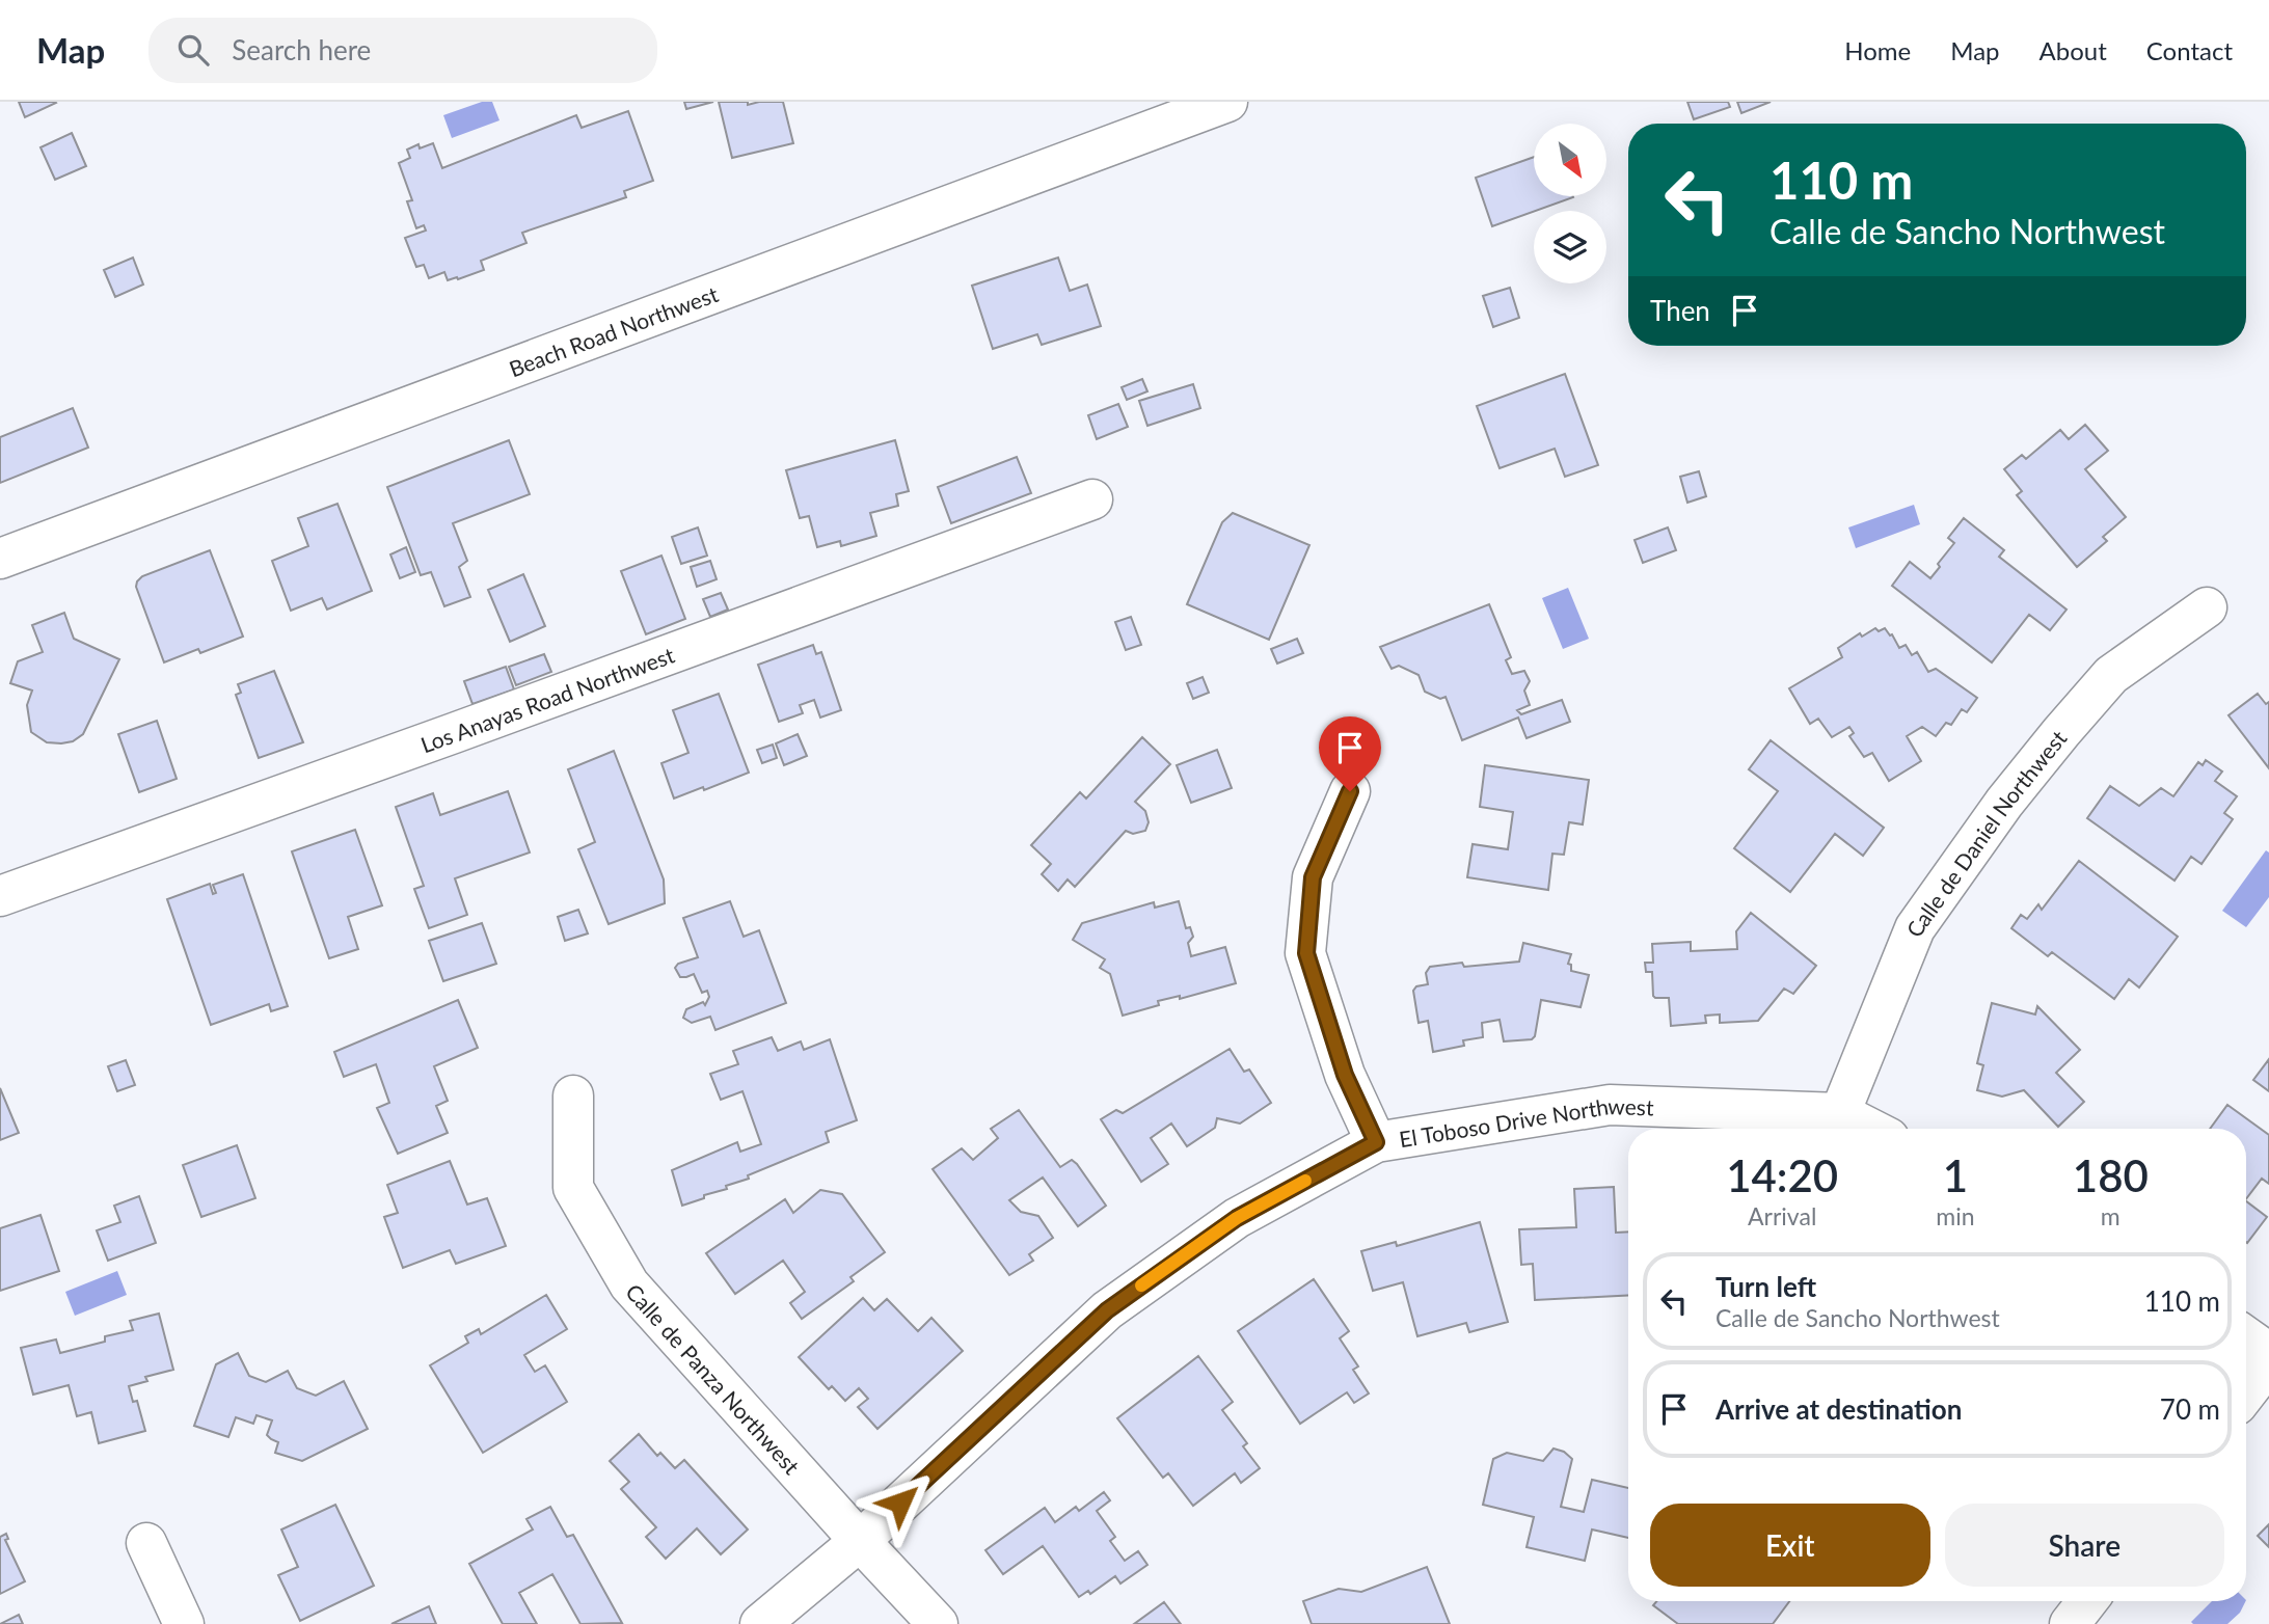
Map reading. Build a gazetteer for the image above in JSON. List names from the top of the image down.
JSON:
{
  "streets": {
    "street": [
      "Beach Road Northwest",
      "Los Anayas Road Northwest",
      "Calle de Daniel Northwest",
      "El Toboso Drive Northwest",
      "Calle de Panza Northwest"
    ]
  },
  "crossings": [
    ["Calle de Daniel Northwest", "El Toboso Drive Northwest"],
    ["El Toboso Drive Northwest", "Calle de Panza Northwest"]
  ],
  "north": "bottom right",
  "page": {
    "header": "Map",
    "search": "Search here",
    "nav": [
      "Home",
      "Map",
      "About",
      "Contact"
    ],
    "turn": ["110 m", "Calle de Sancho Northwest"],
    "then": "Then",
    "eta": [
      "14:20",
      "Arrival",
      "1",
      "min",
      "180",
      "m"
    ],
    "list": [
      {
        "name": "Turn left",
        "note": "Calle de Sancho Northwest",
        "value": "110 m"
      },
      {
        "name": "Arrive at destination",
        "value": "70 m"
      }
    ],
    "buttons": ["Exit", "Share"]
  }
}
